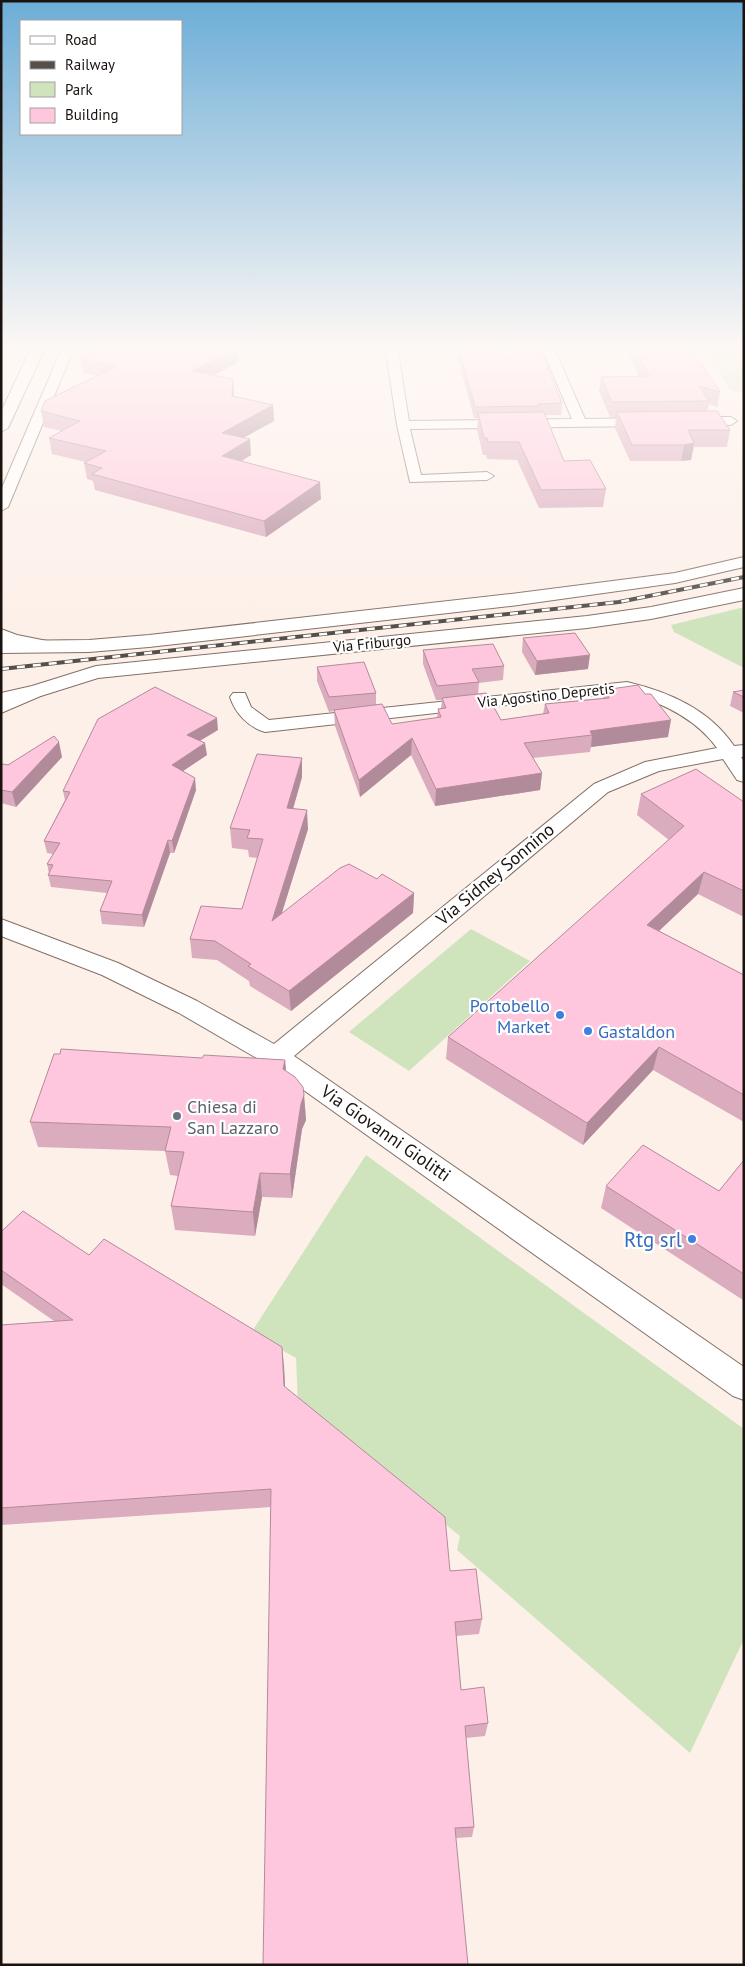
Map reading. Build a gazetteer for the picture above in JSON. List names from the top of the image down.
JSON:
{
  "streets": {
    "street": [
      "Via Friburgo",
      "Via Agostino Depretis",
      "Via Sidney Sonnino",
      "Via Giovanni Giolitti"
    ]
  },
  "crossings": [
    ["Via Agostino Depretis", "Via Sidney Sonnino"],
    ["Via Sidney Sonnino", "Via Giovanni Giolitti"]
  ],
  "places": [
    "Portobello Market",
    "Gastaldon",
    "Chiesa di San Lazzaro",
    "Rtg srl"
  ],
  "legend": [
    "Road",
    "Railway",
    "Park",
    "Building"
  ]
}
